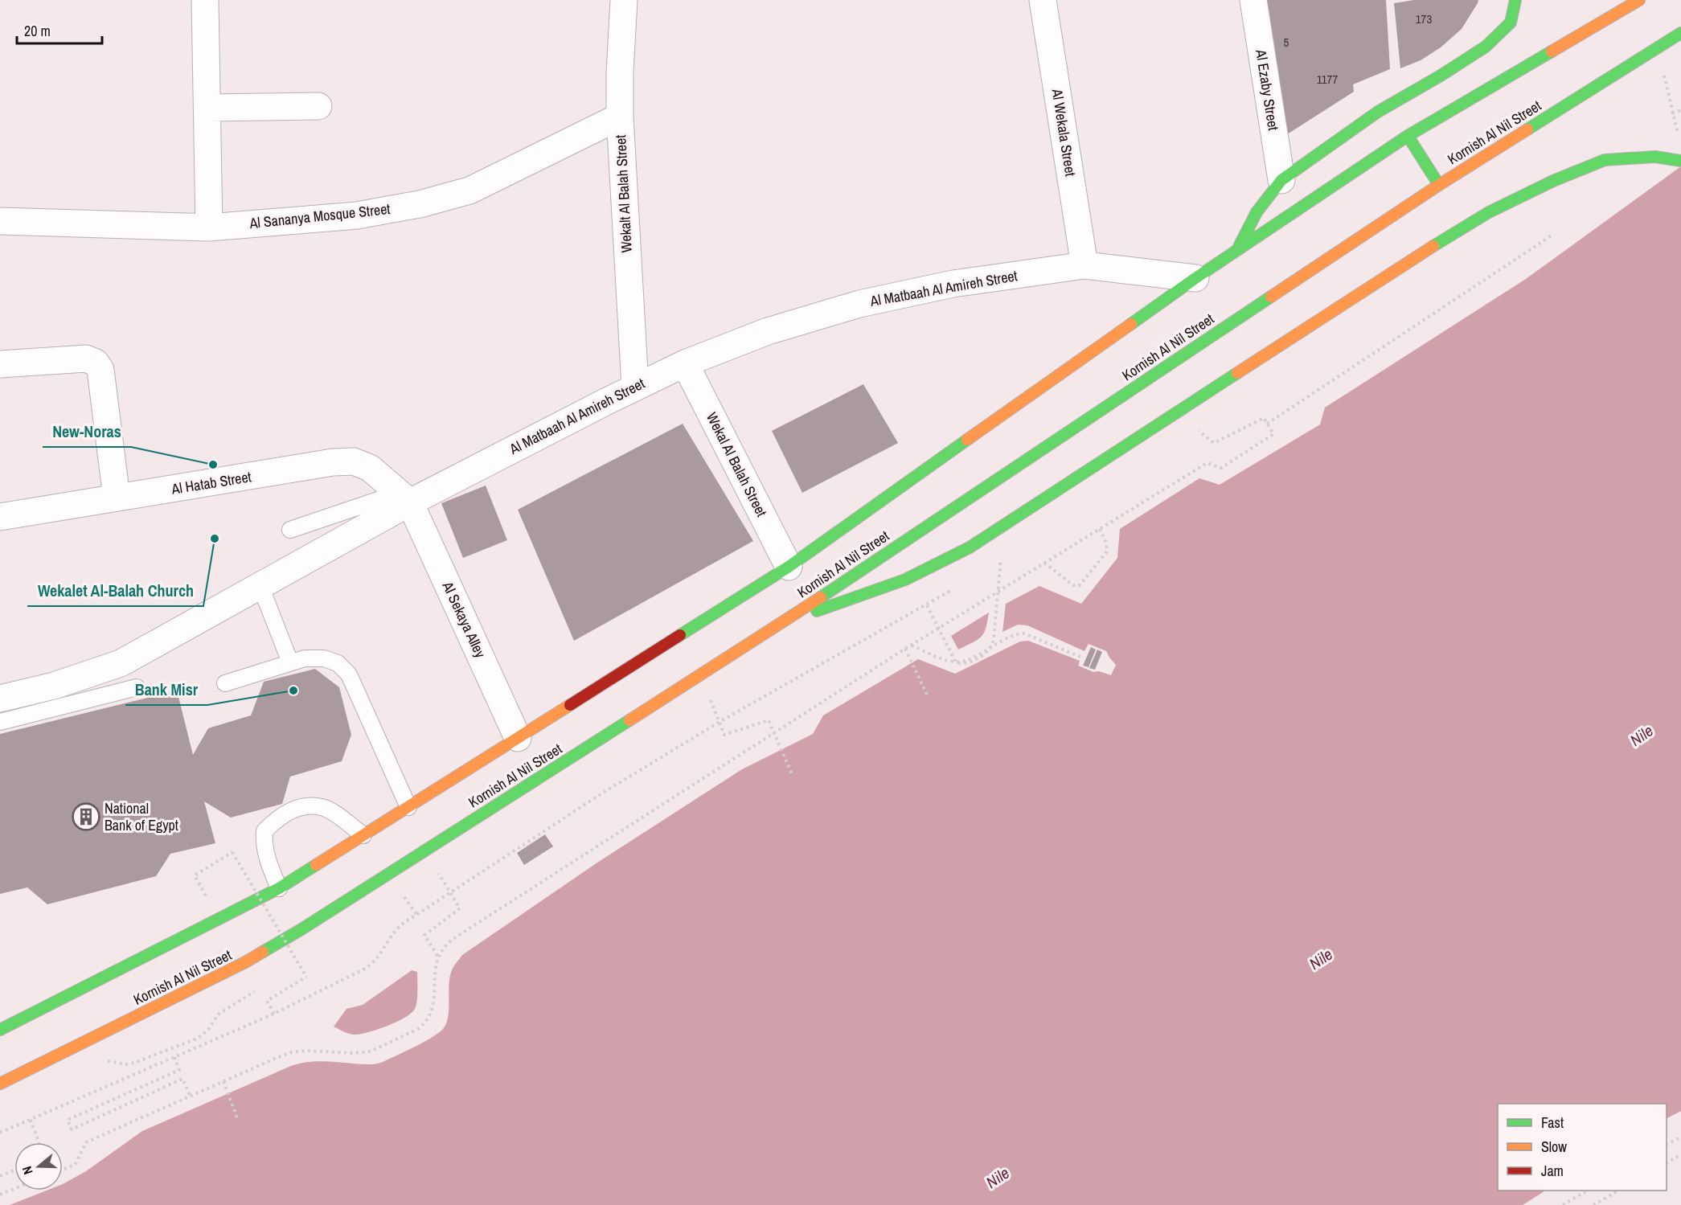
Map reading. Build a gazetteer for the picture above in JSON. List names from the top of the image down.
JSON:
{
  "streets": {
    "highway": ["Kornish Al Nil Street"],
    "street": [
      "Al Ezaby Street",
      "Al Wekala Street",
      "Wekalt Al Balah Street",
      "Al Sananya Mosque Street",
      "Al Matbaah Al Amireh Street",
      "Wekal Al Balah Street",
      "Al Hatab Street",
      "Al Sekaya Alley"
    ]
  },
  "crossings": [
    ["Al Wekala Street", "Al Matbaah Al Amireh Street"],
    ["Kornish Al Nil Street", "Al Matbaah Al Amireh Street"],
    ["Kornish Al Nil Street", "Wekal Al Balah Street"],
    ["Kornish Al Nil Street", "Al Sekaya Alley"],
    ["Wekalt Al Balah Street", "Al Sananya Mosque Street"],
    ["Wekalt Al Balah Street", "Al Matbaah Al Amireh Street"],
    ["Al Matbaah Al Amireh Street", "Wekal Al Balah Street"],
    ["Al Matbaah Al Amireh Street", "Al Hatab Street"],
    ["Al Matbaah Al Amireh Street", "Al Sekaya Alley"],
    ["Al Hatab Street", "Al Sekaya Alley"]
  ],
  "water": ["Nile"],
  "places": {
    "other": ["New-Noras", "Wekalet Al-Balah Church", "Bank Misr"],
    "building": ["National Bank of Egypt"]
  },
  "house_numbers": ["173", "5", "1177"],
  "legend": ["Fast", "Slow", "Jam"],
  "scale_bar": "20 m",
  "north": "left"
}
